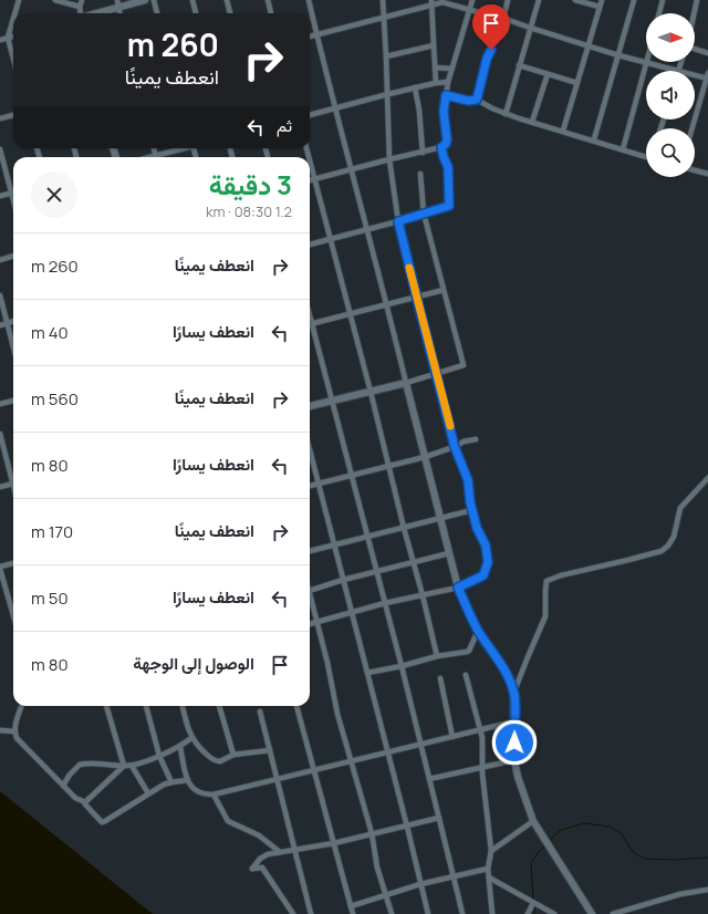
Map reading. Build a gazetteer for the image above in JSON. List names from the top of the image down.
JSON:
{
  "north": "right",
  "page": {
    "turn": ["260 m", "انعطف يمينًا"],
    "then": "ثم",
    "heading": ["3 دقيقة", "1.2 km · 08:30"],
    "list": [
      {
        "name": "انعطف يمينًا",
        "value": "260 m"
      },
      {
        "name": "انعطف يسارًا",
        "value": "40 m"
      },
      {
        "name": "انعطف يمينًا",
        "value": "560 m"
      },
      {
        "name": "انعطف يسارًا",
        "value": "80 m"
      },
      {
        "name": "انعطف يمينًا",
        "value": "170 m"
      },
      {
        "name": "انعطف يسارًا",
        "value": "50 m"
      },
      {
        "name": "الوصول إلى الوجهة",
        "value": "80 m"
      }
    ]
  }
}
